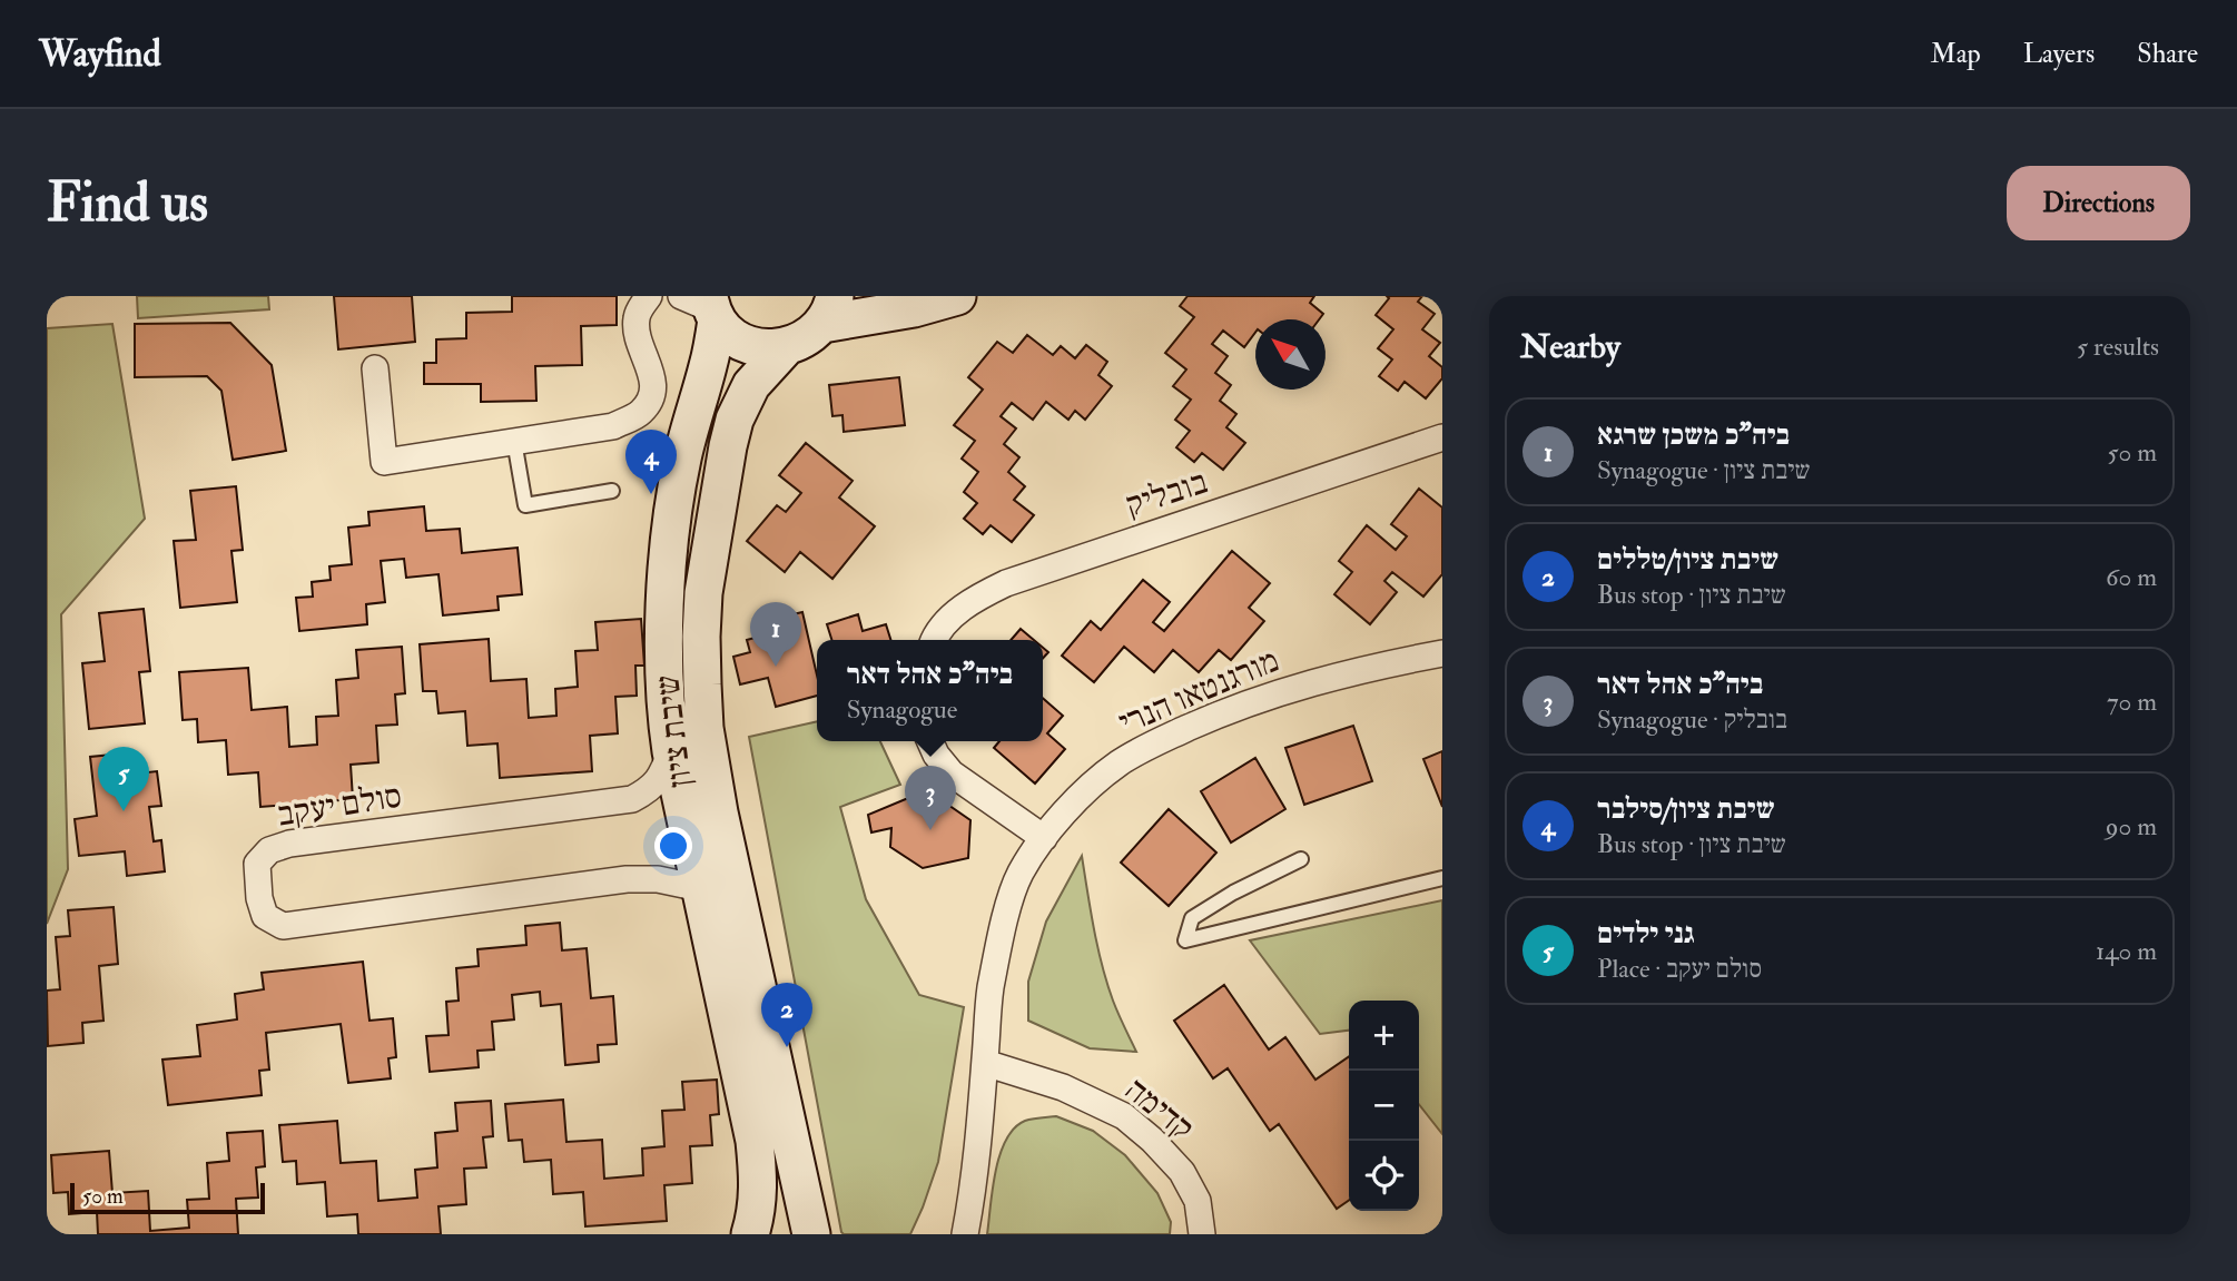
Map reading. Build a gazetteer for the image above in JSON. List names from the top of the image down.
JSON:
{
  "streets": {
    "street": [
      "בובליק",
      "מורגנטאו הנרי",
      "שיבת ציון",
      "סולם יעקב",
      "קדימה"
    ]
  },
  "crossings": [
    ["מורגנטאו הנרי", "קדימה"],
    ["שיבת ציון", "סולם יעקב"]
  ],
  "scale_bar": "50 m",
  "north": "top left",
  "page": {
    "header": "Wayfind",
    "nav": ["Map", "Layers", "Share"],
    "buttons": "Directions",
    "title": "Find us",
    "heading": ["Nearby", "5 results"],
    "list": [
      {
        "mark": "1",
        "name": "ביה\"כ משכן שרגא",
        "note": "Synagogue · שיבת ציון",
        "value": "50 m"
      },
      {
        "mark": "2",
        "name": "שיבת ציון/טללים",
        "note": "Bus stop · שיבת ציון",
        "value": "60 m"
      },
      {
        "mark": "3",
        "name": "ביה\"כ אהל דאר",
        "note": "Synagogue · בובליק",
        "value": "70 m"
      },
      {
        "mark": "4",
        "name": "שיבת ציון/סילבר",
        "note": "Bus stop · שיבת ציון",
        "value": "90 m"
      },
      {
        "mark": "5",
        "name": "גני ילדים",
        "note": "Place · סולם יעקב",
        "value": "140 m"
      }
    ],
    "pins": [
      "4",
      "1",
      "5",
      "3",
      "2"
    ],
    "popup": ["ביה\"כ אהל דאר", "Synagogue"],
    "map_buttons": ["+", "−"],
    "scale": "50 m"
  }
}
